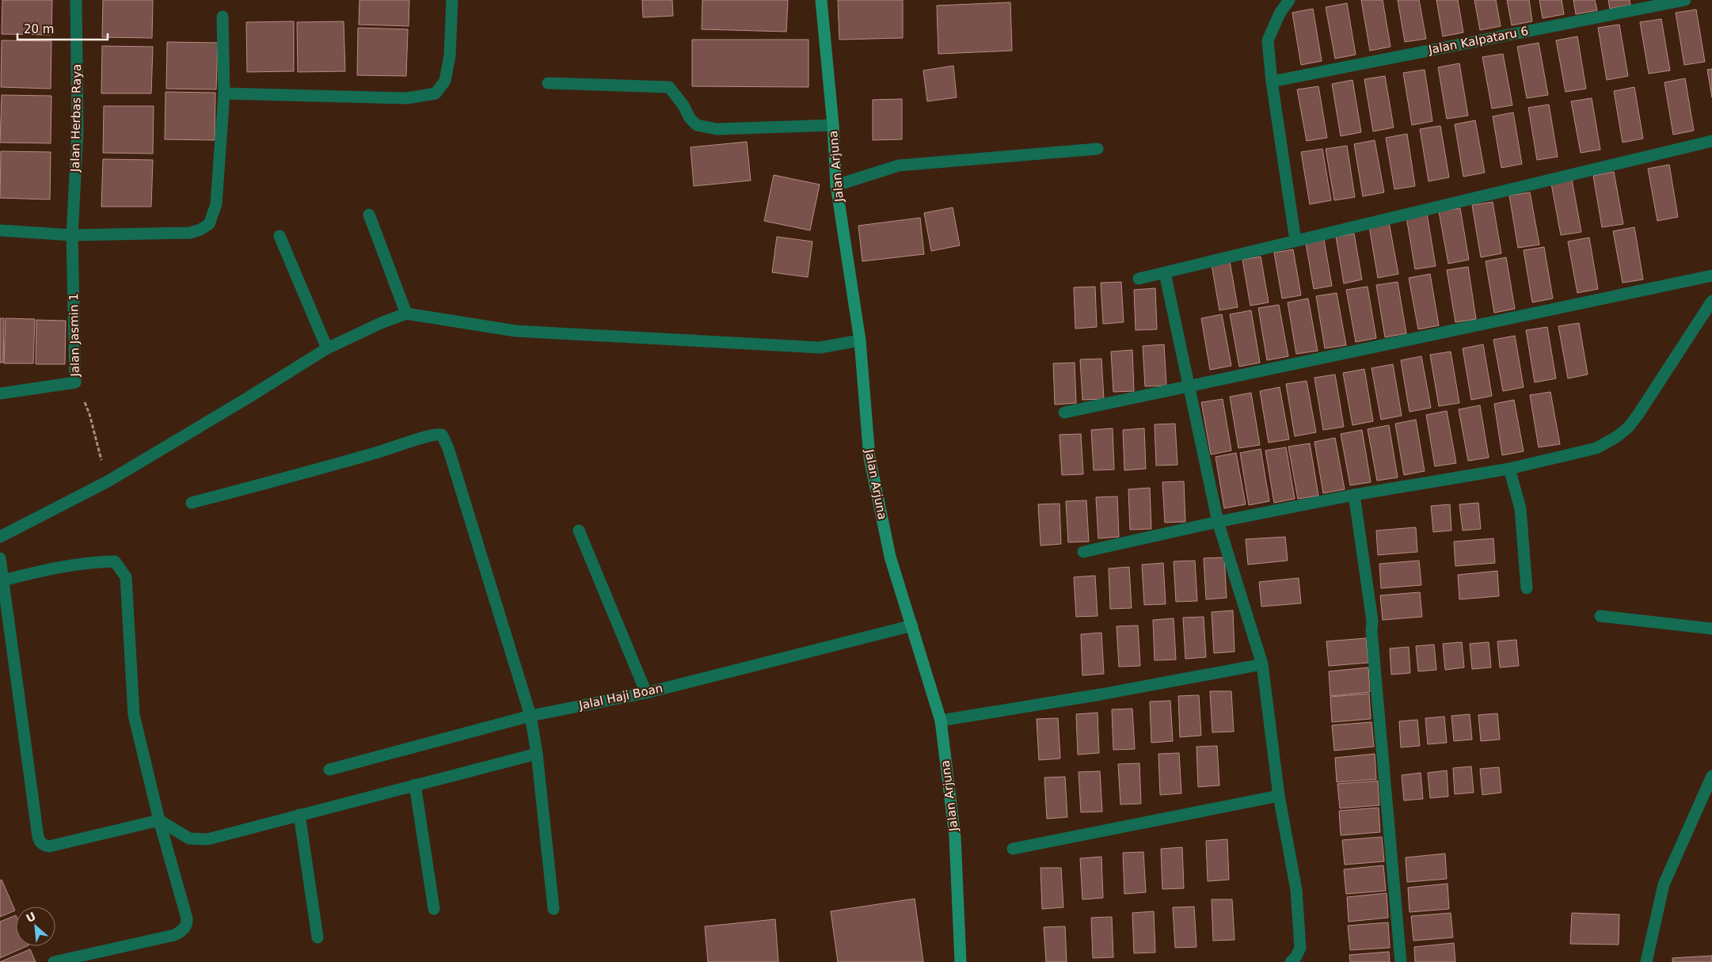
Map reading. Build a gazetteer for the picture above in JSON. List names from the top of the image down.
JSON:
{
  "streets": {
    "street": [
      "Jalan Kalpataru 6",
      "Jalan Herbas Raya",
      "Jalan Arjuna",
      "Jalan Jasmin 1",
      "Jalal Haji Boan"
    ]
  },
  "crossings": [
    ["Jalan Herbas Raya", "Jalan Jasmin 1"],
    ["Jalan Arjuna", "Jalal Haji Boan"]
  ],
  "scale_bar": "20 m",
  "north": "top left"
}
